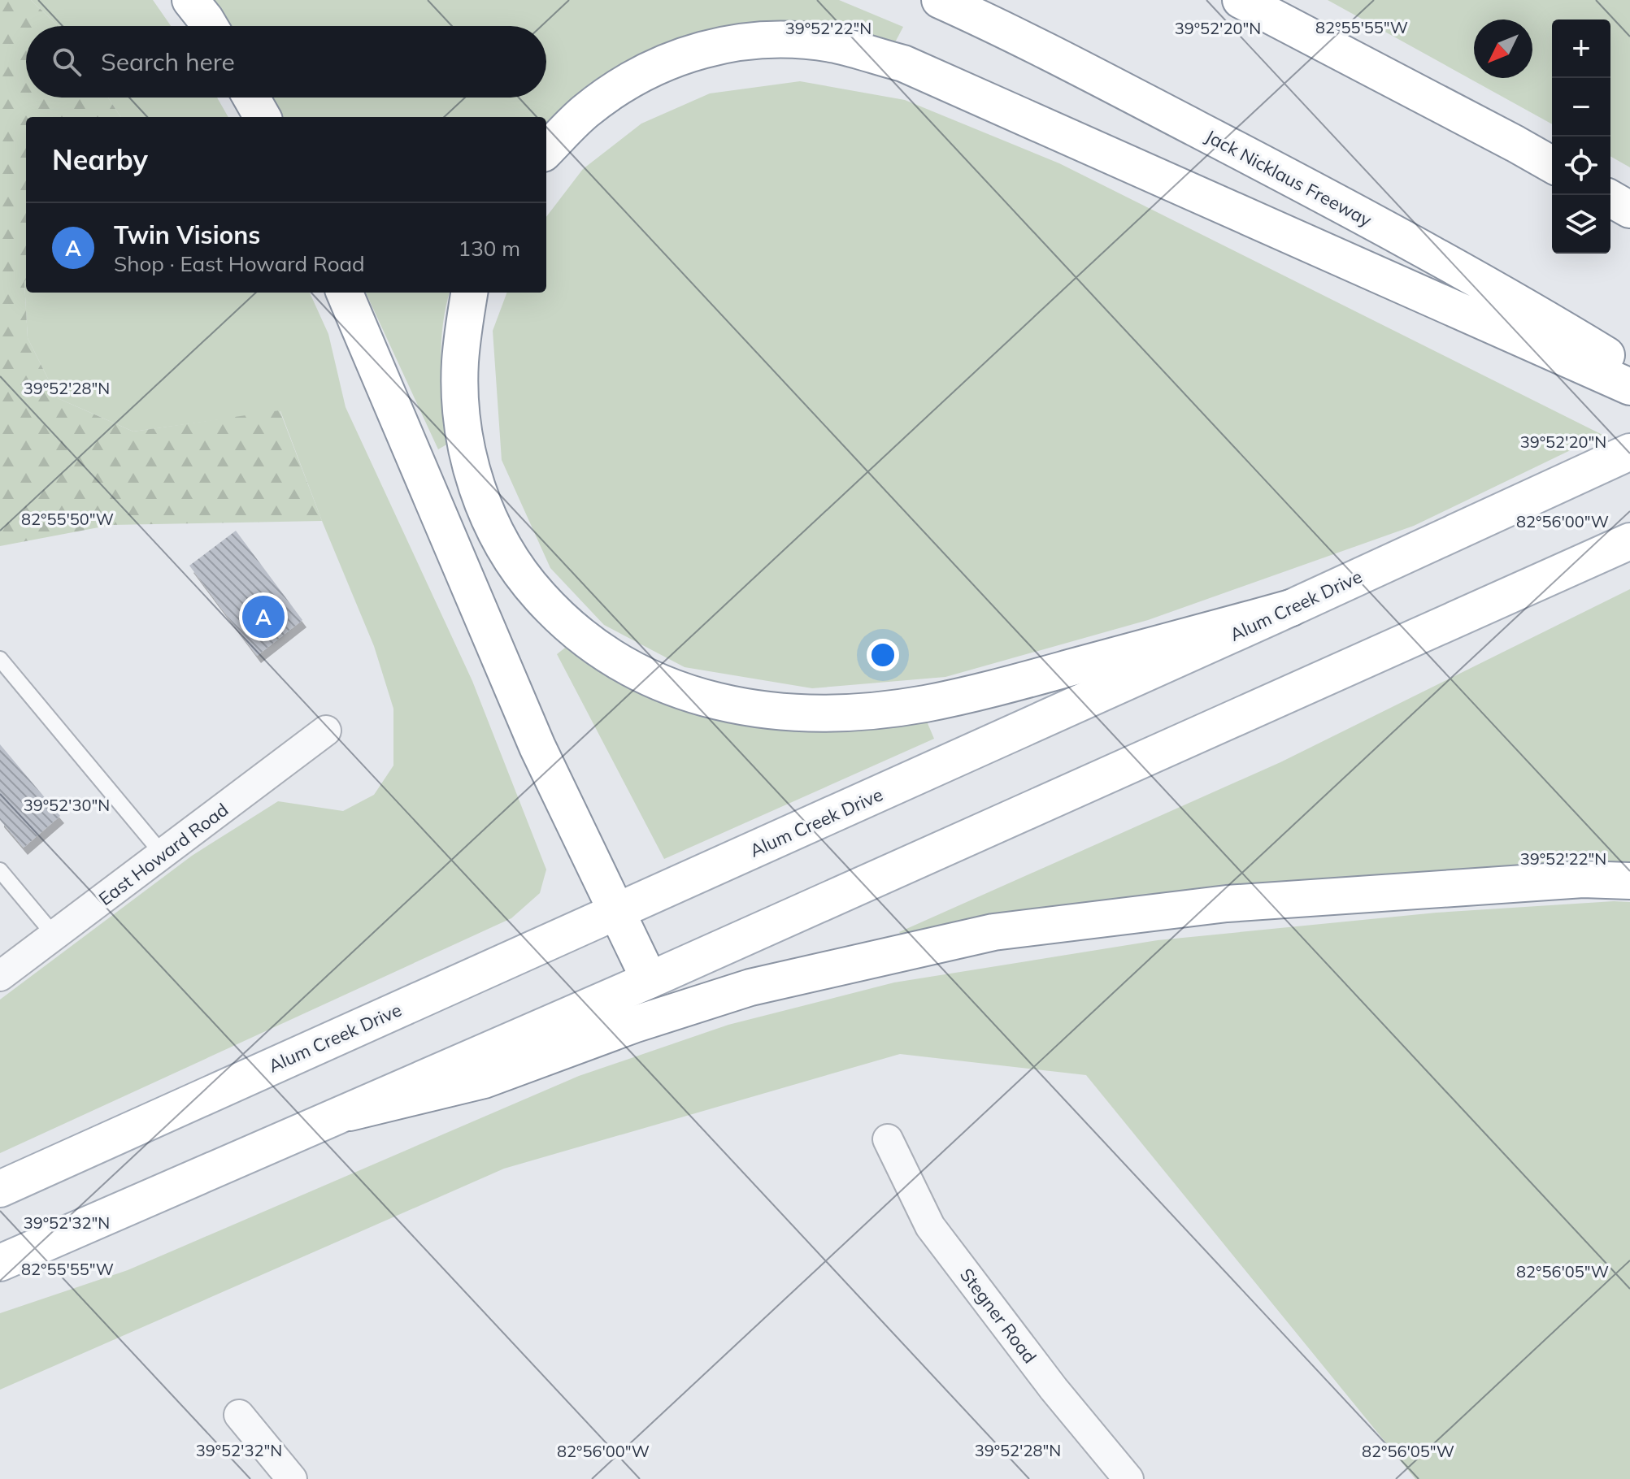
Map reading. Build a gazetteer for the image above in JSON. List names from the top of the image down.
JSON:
{
  "streets": {
    "main road": ["Jack Nicklaus Freeway", "Alum Creek Drive"],
    "street": ["East Howard Road", "Stegner Road"]
  },
  "north": "bottom left",
  "page": {
    "map_buttons": ["+", "−"],
    "search": "Search here",
    "heading": "Nearby",
    "list": [
      {
        "mark": "A",
        "name": "Twin Visions",
        "note": "Shop · East Howard Road",
        "value": "130 m"
      }
    ],
    "pins": "A"
  },
  "coordinates": [
    "82°55'55\"W",
    "39°52'22\"N",
    "39°52'20\"N",
    "39°52'28\"N",
    "82°55'50\"W",
    "82°56'00\"W",
    "39°52'30\"N",
    "39°52'32\"N",
    "82°56'05\"W"
  ]
}
